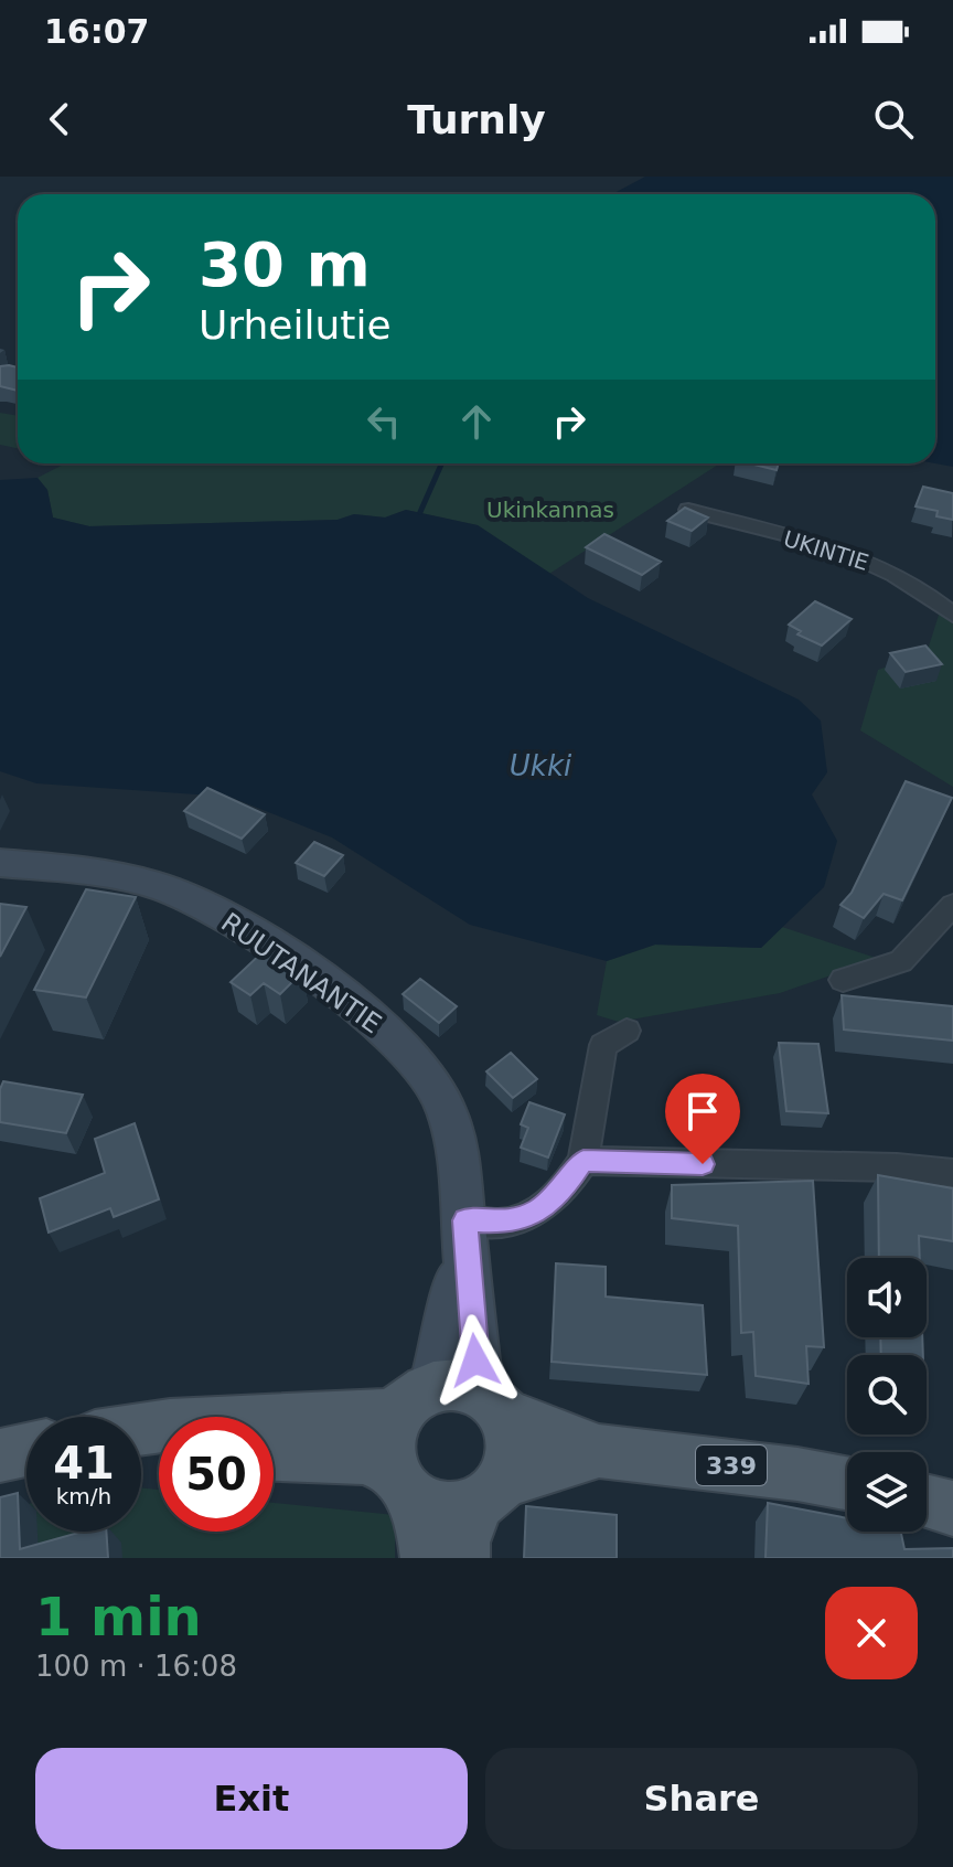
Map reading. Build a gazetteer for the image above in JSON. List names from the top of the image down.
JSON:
{
  "streets": {
    "main road": ["RUUTANANTIE", "339"],
    "street": ["UKINTIE"]
  },
  "crossings": [
    ["RUUTANANTIE", "339"]
  ],
  "water": ["Ukki"],
  "parks": ["Ukinkannas"],
  "page": {
    "status": "16:07",
    "header": "Turnly",
    "turn": ["30 m", "Urheilutie"],
    "speed": "41 km/h",
    "limit": "50",
    "heading": ["1 min", "100 m · 16:08"],
    "buttons": ["Exit", "Share"]
  }
}
